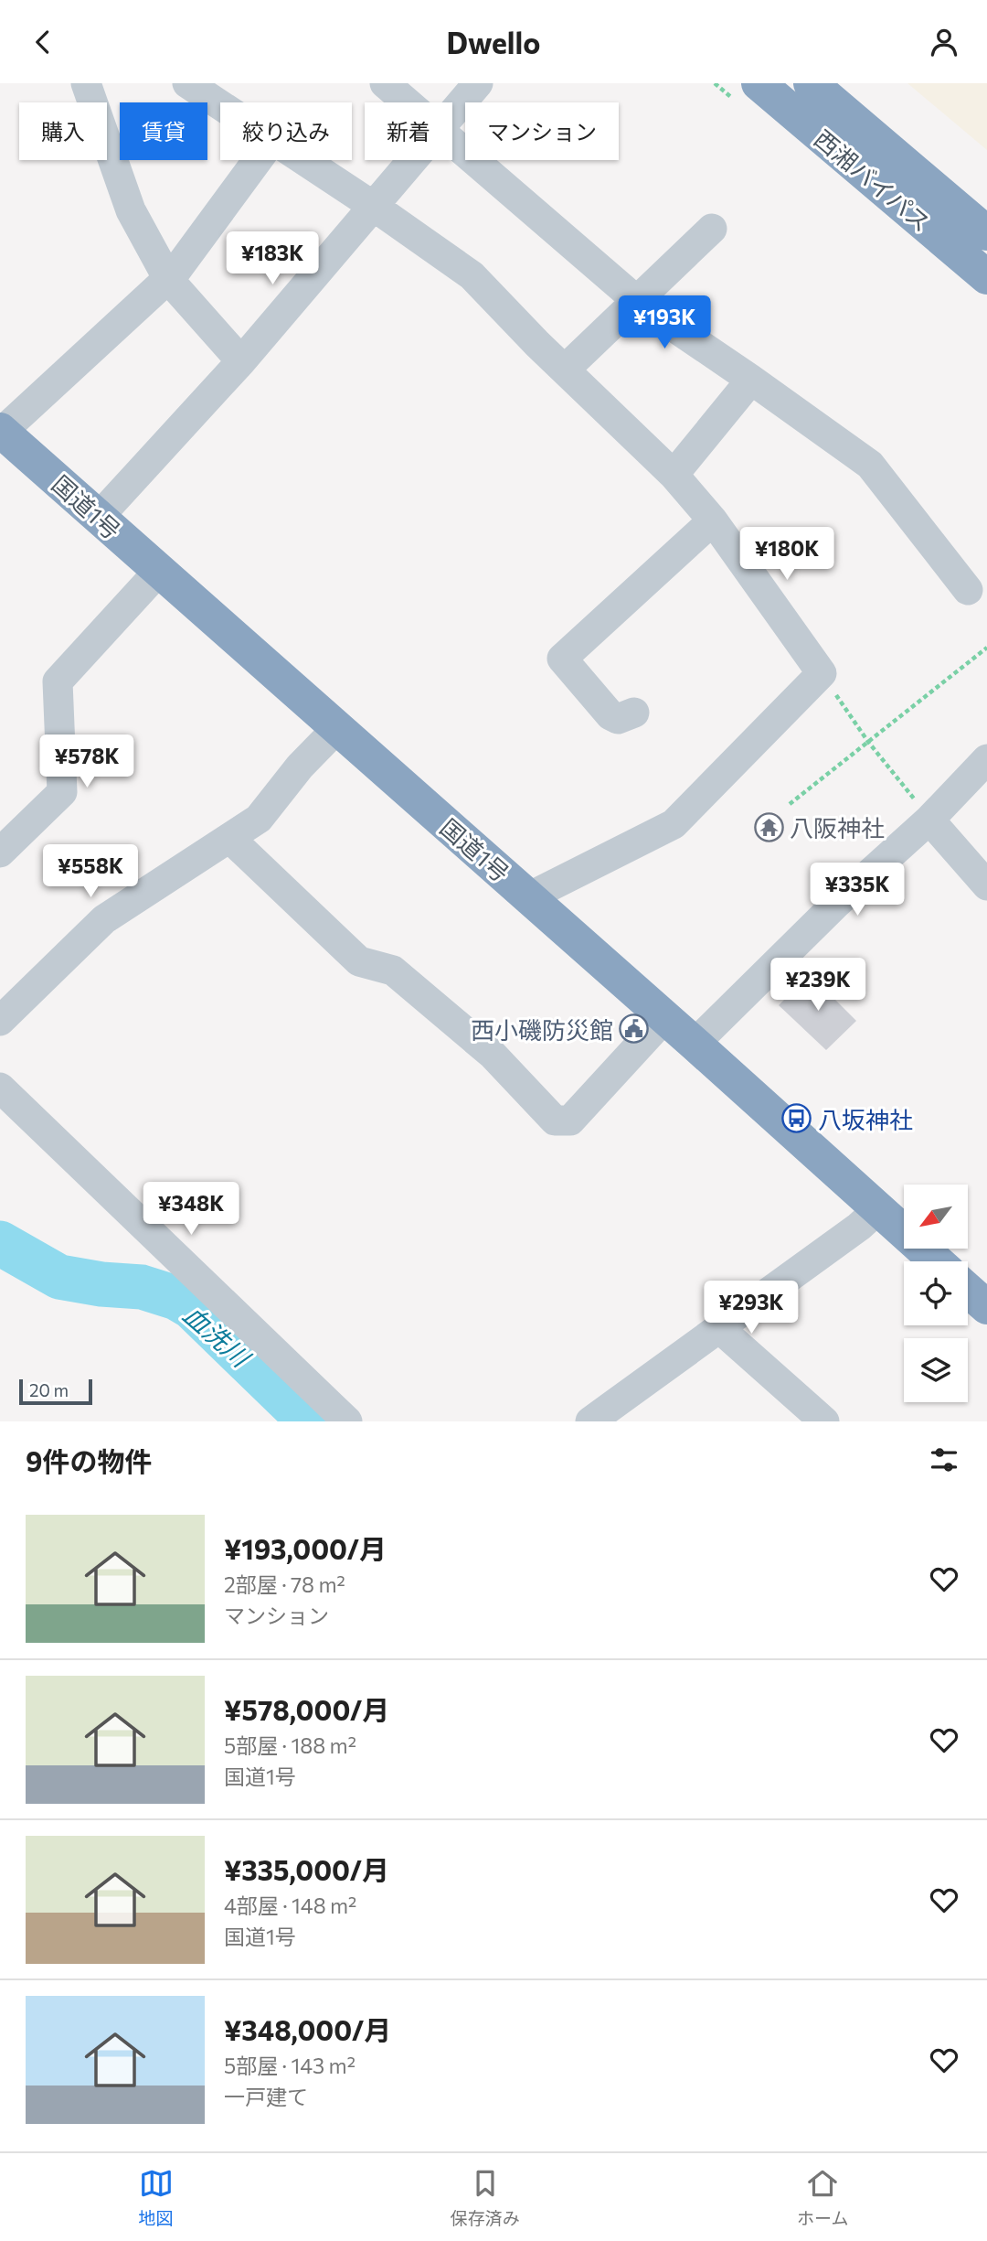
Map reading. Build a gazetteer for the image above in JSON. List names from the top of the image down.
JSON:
{
  "streets": {
    "highway": ["西湘バイパス", "国道1号"]
  },
  "water": ["血洗川"],
  "places": {
    "temple": ["八阪神社"],
    "public building": ["西小磯防災館"],
    "bus stop": ["八坂神社"]
  },
  "scale_bar": "20 m",
  "north": "bottom left",
  "page": {
    "header": "Dwello",
    "chip": [
      "購入",
      "賃貸",
      "絞り込み",
      "新着",
      "マンション"
    ],
    "price": [
      "¥183K",
      "¥193K",
      "¥180K",
      "¥578K",
      "¥558K",
      "¥335K",
      "¥239K",
      "¥348K",
      "¥293K"
    ],
    "scale": "20 m",
    "heading": "9件の物件",
    "list": [
      {
        "name": "¥193,000/月",
        "note": "2部屋 · 78 m² · マンション"
      },
      {
        "name": "¥578,000/月",
        "note": "5部屋 · 188 m² · 国道1号"
      },
      {
        "name": "¥335,000/月",
        "note": "4部屋 · 148 m² · 国道1号"
      },
      {
        "name": "¥348,000/月",
        "note": "5部屋 · 143 m² · 一戸建て"
      }
    ],
    "tabs": ["地図", "保存済み", "ホーム"]
  }
}
